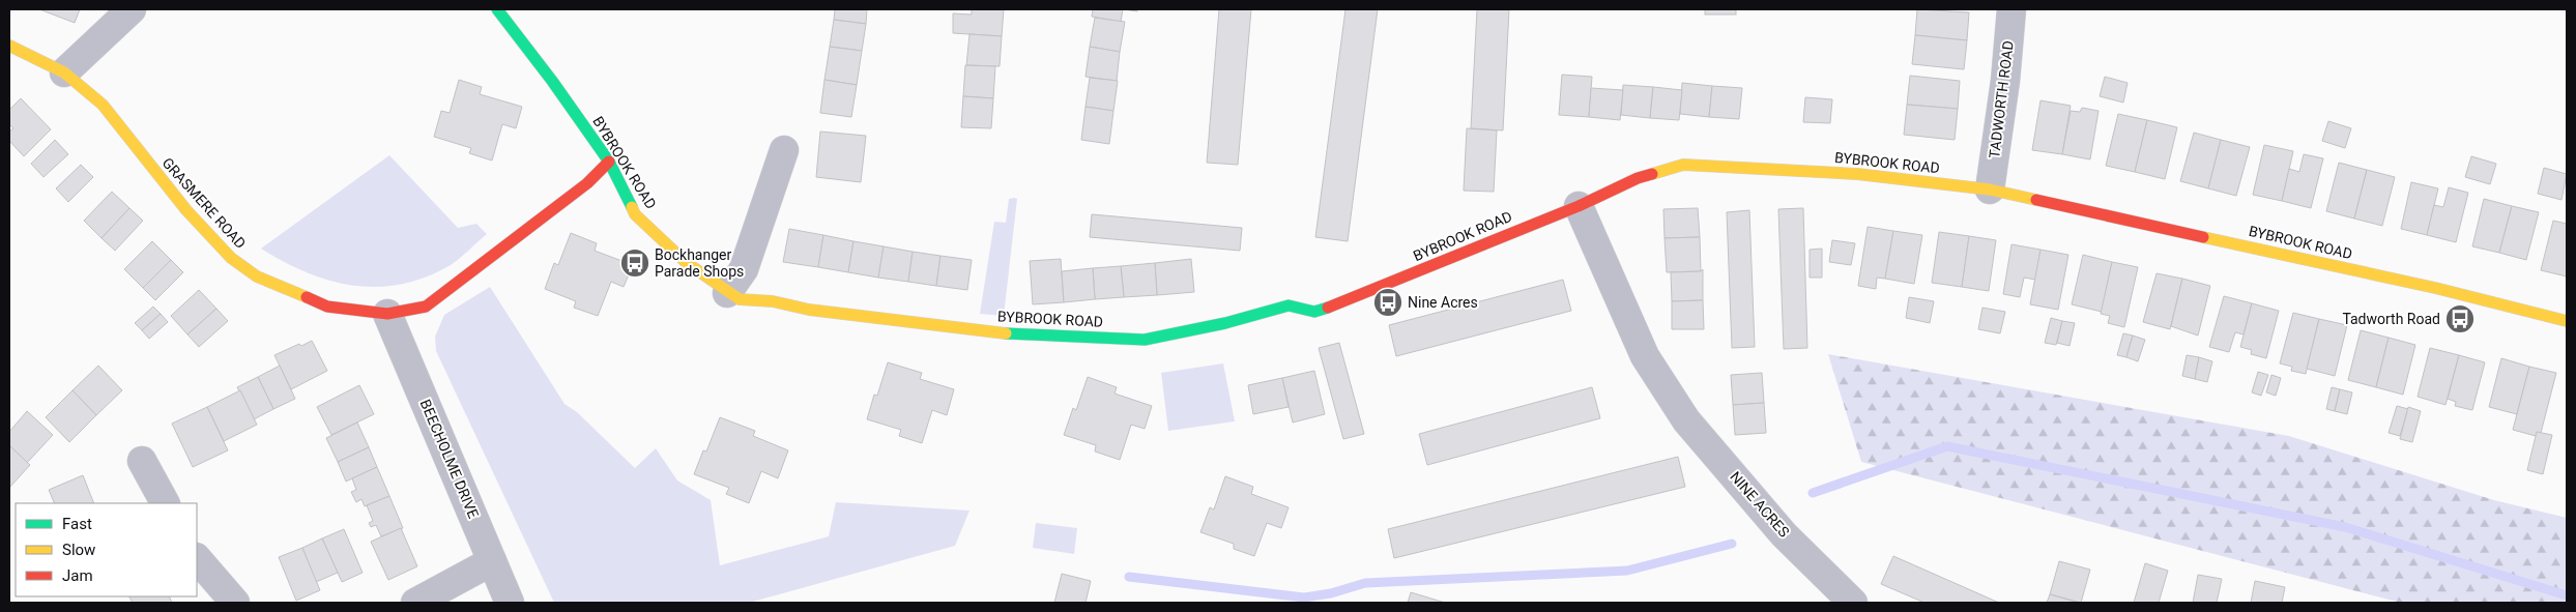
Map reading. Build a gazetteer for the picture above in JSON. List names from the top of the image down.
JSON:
{
  "streets": {
    "street": [
      "TADWORTH ROAD",
      "BYBROOK ROAD",
      "GRASMERE ROAD",
      "BEECHOLME DRIVE",
      "NINE ACRES"
    ]
  },
  "crossings": [
    ["TADWORTH ROAD", "BYBROOK ROAD"],
    ["BYBROOK ROAD", "GRASMERE ROAD"],
    ["BYBROOK ROAD", "NINE ACRES"],
    ["GRASMERE ROAD", "BEECHOLME DRIVE"]
  ],
  "places": {
    "bus stop": ["Bockhanger Parade Shops", "Nine Acres", "Tadworth Road"]
  },
  "legend": ["Fast", "Slow", "Jam"]
}
